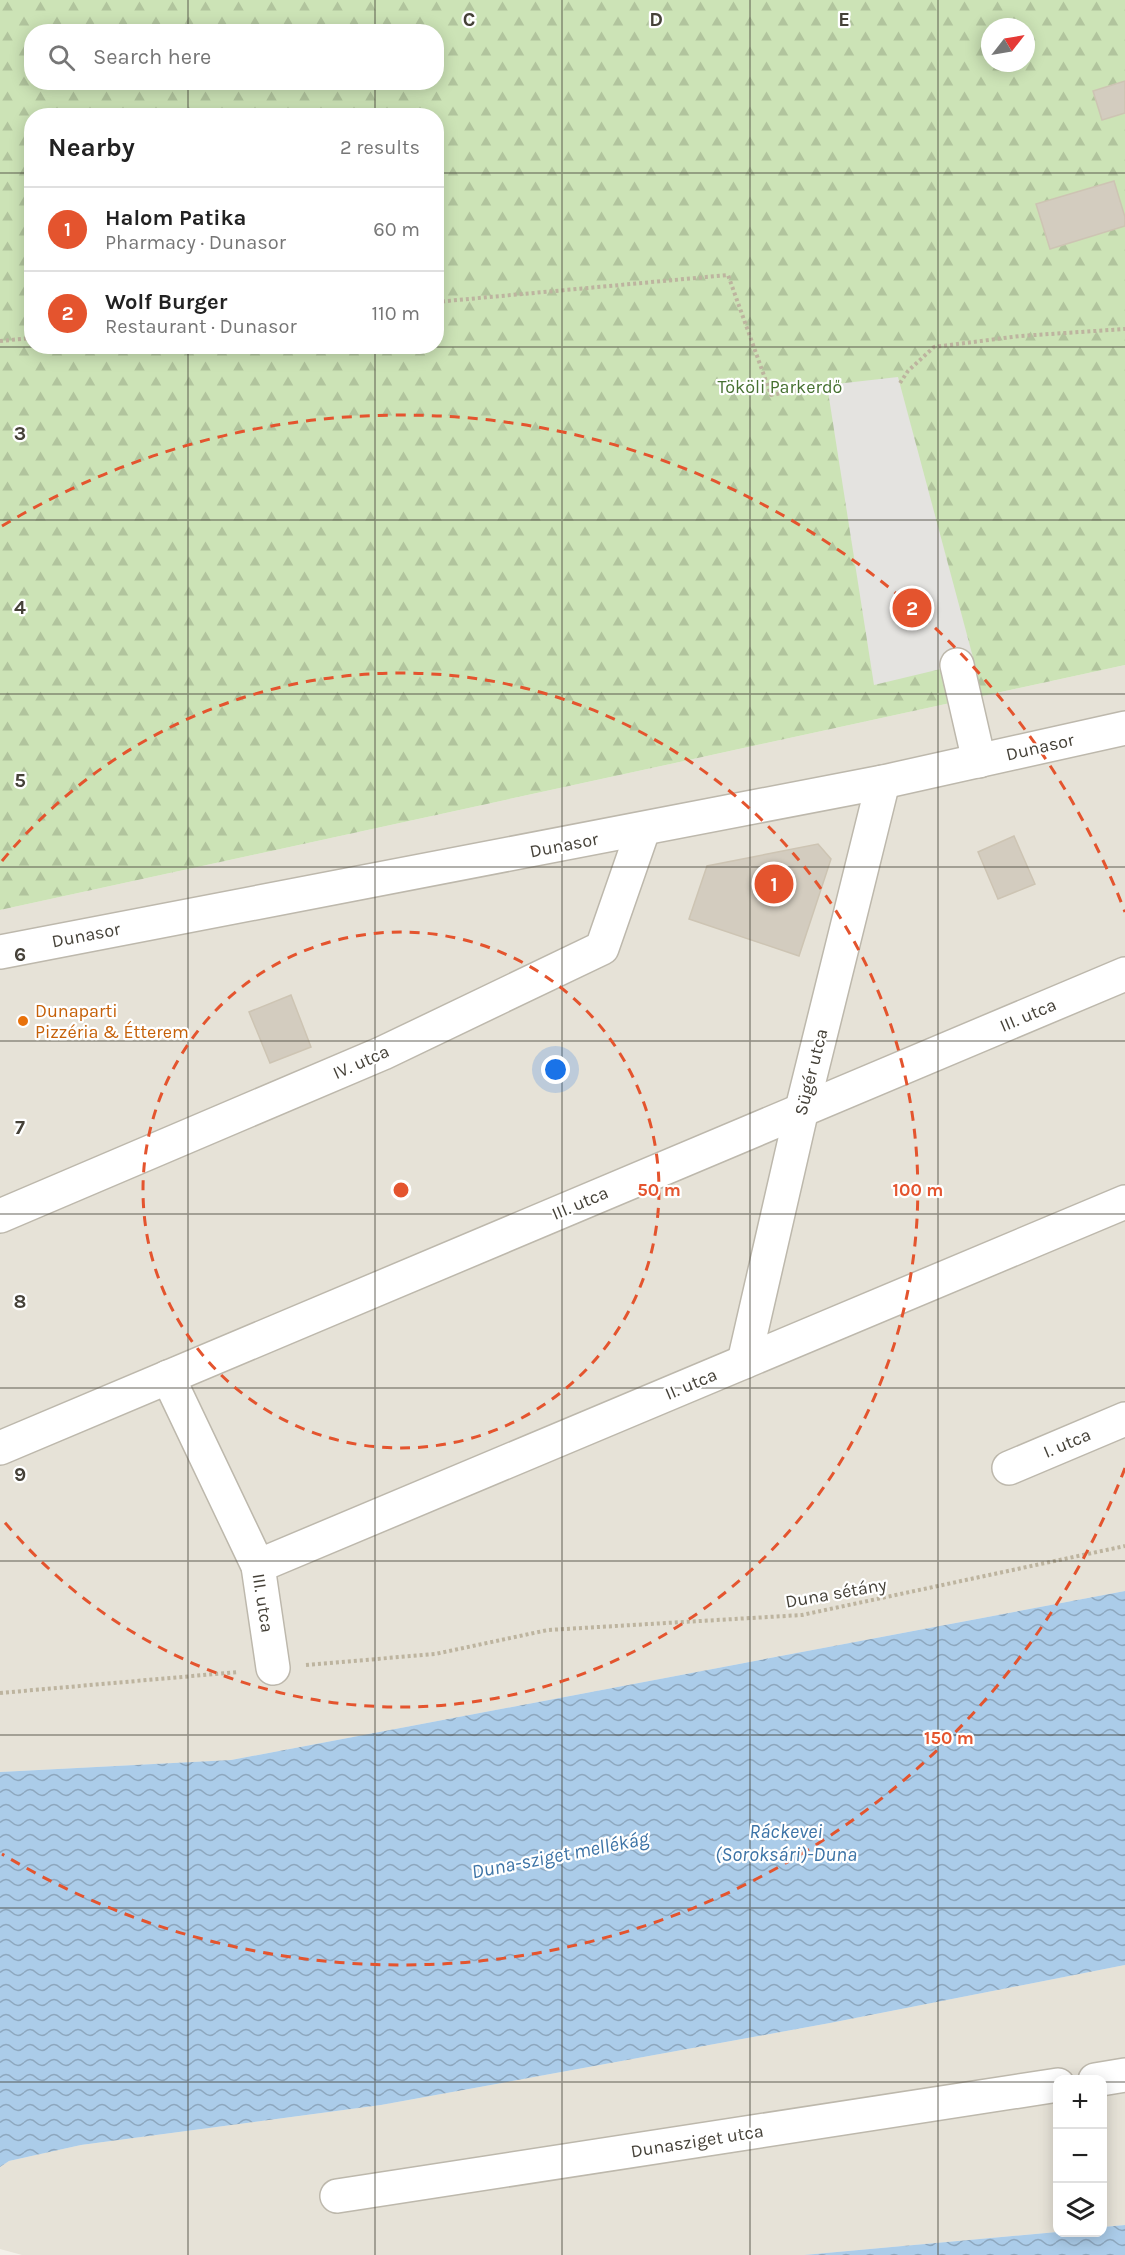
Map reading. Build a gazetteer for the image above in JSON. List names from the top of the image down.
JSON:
{
  "streets": {
    "street": [
      "Dunasor",
      "III. utca",
      "IV. utca",
      "Sügér utca",
      "II. utca",
      "I. utca",
      "Dunasziget utca"
    ],
    "path": ["Duna sétány"]
  },
  "crossings": [
    ["Dunasor", "IV. utca"],
    ["Dunasor", "Sügér utca"],
    ["III. utca", "Sügér utca"],
    ["III. utca", "II. utca"],
    ["Sügér utca", "II. utca"]
  ],
  "water": ["Ráckevei (Soroksári)-Duna", "Duna-sziget mellékág"],
  "parks": ["Tököli Parkerdő"],
  "places": ["Dunaparti Pizzéria & Étterem"],
  "north": "top right",
  "page": {
    "search": "Search here",
    "heading": ["Nearby", "2 results"],
    "list": [
      {
        "mark": "1",
        "name": "Halom Patika",
        "note": "Pharmacy · Dunasor",
        "value": "60 m"
      },
      {
        "mark": "2",
        "name": "Wolf Burger",
        "note": "Restaurant · Dunasor",
        "value": "110 m"
      }
    ],
    "pins": ["2", "1"],
    "map_buttons": ["+", "−"]
  },
  "grid": {
    "columns": ["C", "D", "E"],
    "rows": [
      "3",
      "4",
      "5",
      "6",
      "7",
      "8",
      "9"
    ]
  },
  "rings": ["50 m", "100 m", "150 m"]
}
